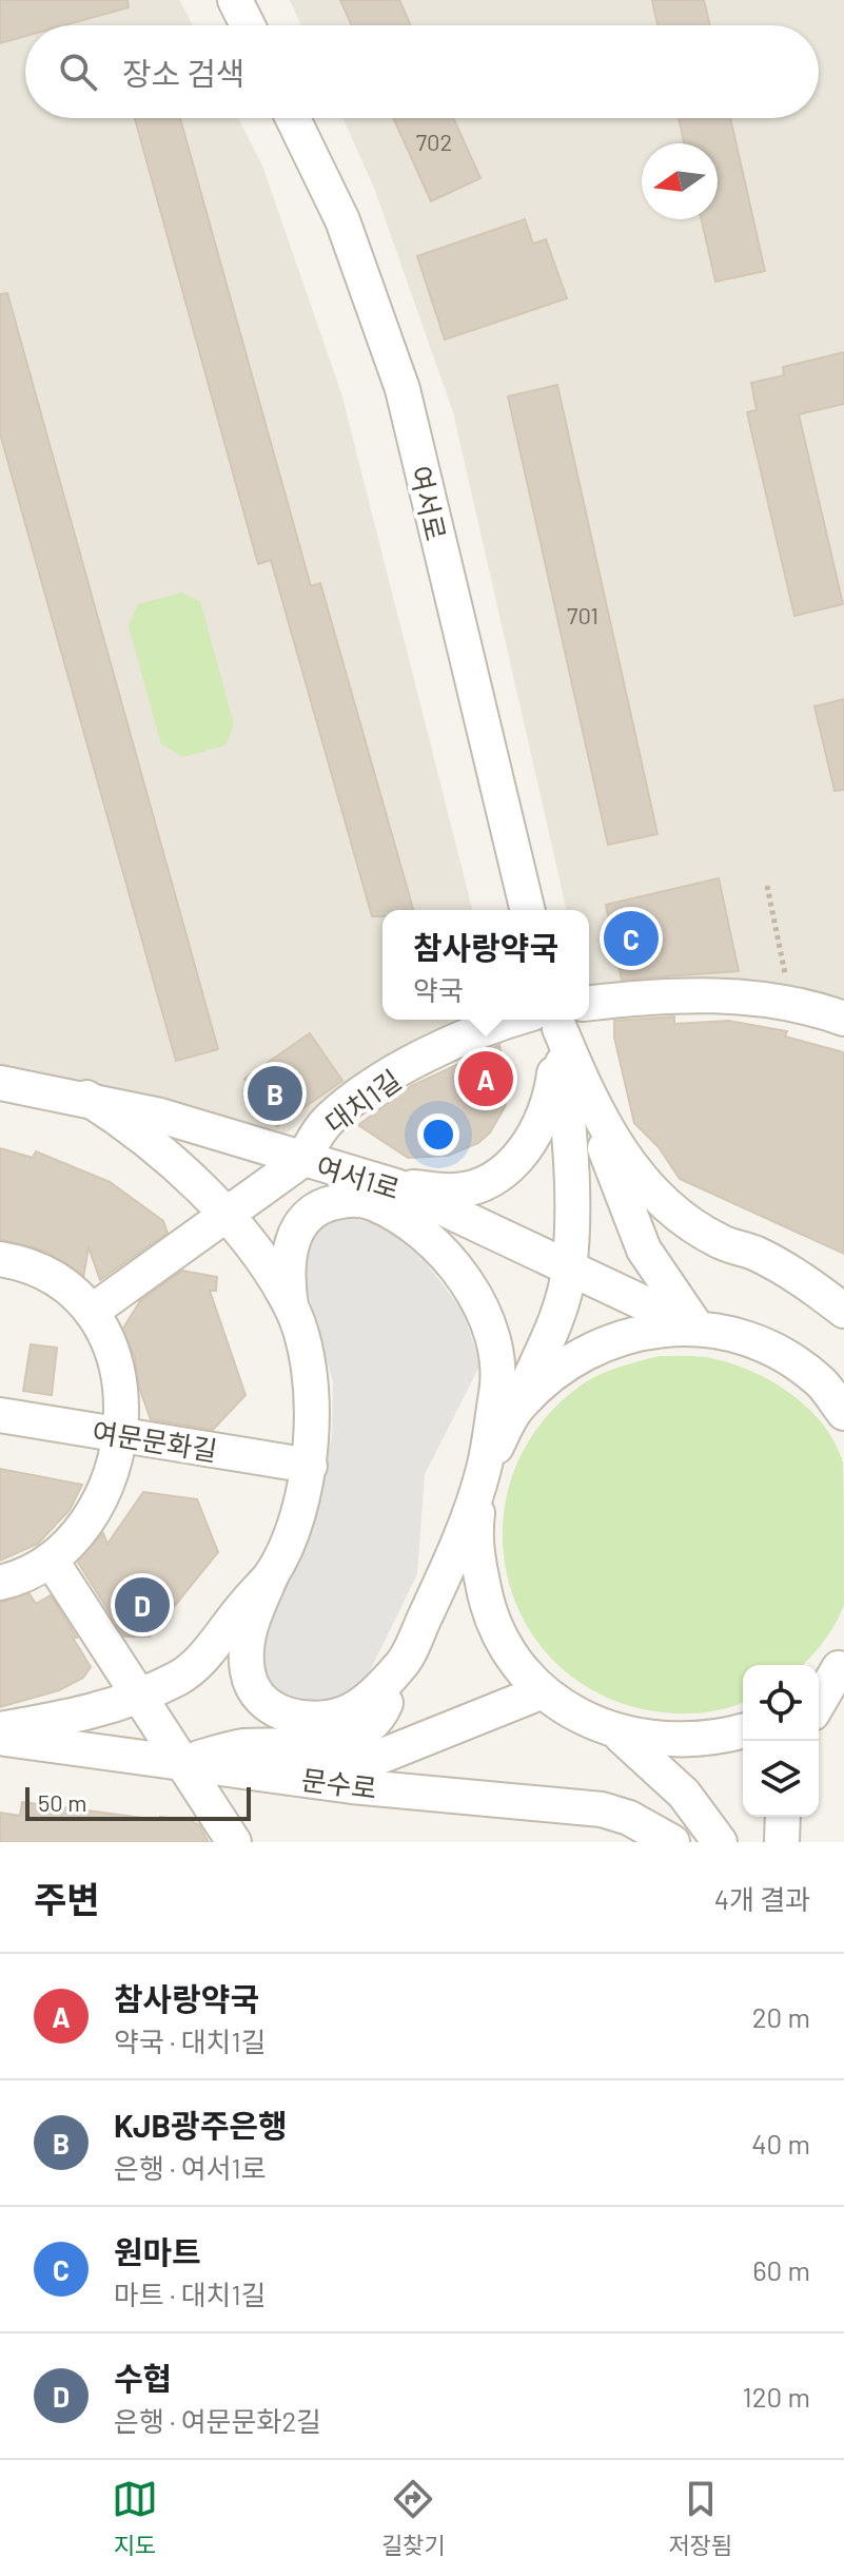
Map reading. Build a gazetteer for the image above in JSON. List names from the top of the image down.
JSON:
{
  "streets": {
    "street": [
      "여서로",
      "대치1길",
      "여서1로",
      "여문문화길",
      "문수로"
    ]
  },
  "crossings": [
    ["대치1길", "여서1로"]
  ],
  "house_numbers": ["702", "701"],
  "scale_bar": "50 m",
  "north": "left",
  "page": {
    "search": "장소 검색",
    "pins": [
      "C",
      "A",
      "B",
      "D"
    ],
    "popup": ["참사랑약국", "약국"],
    "scale": "50 m",
    "heading": ["주변", "4개 결과"],
    "list": [
      {
        "mark": "A",
        "name": "참사랑약국",
        "note": "약국 · 대치1길",
        "value": "20 m"
      },
      {
        "mark": "B",
        "name": "KJB광주은행",
        "note": "은행 · 여서1로",
        "value": "40 m"
      },
      {
        "mark": "C",
        "name": "원마트",
        "note": "마트 · 대치1길",
        "value": "60 m"
      },
      {
        "mark": "D",
        "name": "수협",
        "note": "은행 · 여문문화2길",
        "value": "120 m"
      }
    ],
    "nav": ["지도", "길찾기", "저장됨"]
  }
}
